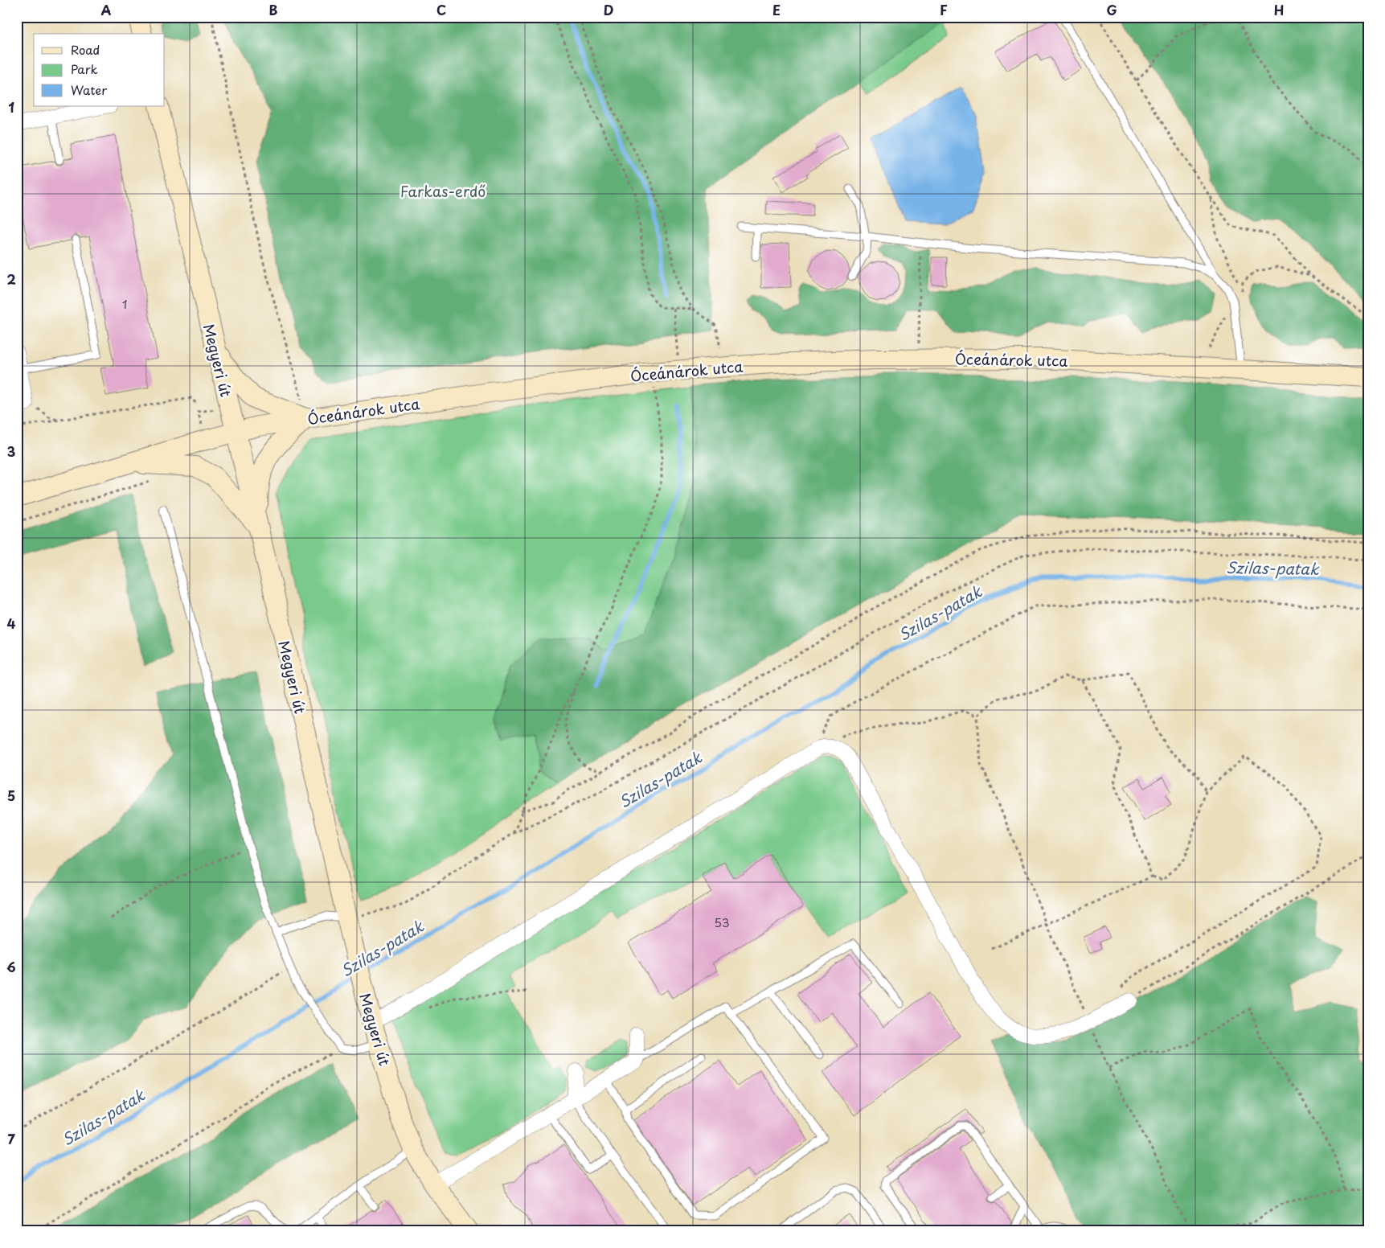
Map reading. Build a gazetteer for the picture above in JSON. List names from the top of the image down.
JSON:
{
  "streets": {
    "main road": ["Óceánárok utca", "Megyeri út"]
  },
  "crossings": [
    ["Óceánárok utca", "Megyeri út"]
  ],
  "water": ["Szilas-patak"],
  "parks": ["Farkas-erdő"],
  "house_numbers": ["1", "53"],
  "legend": ["Road", "Park", "Water"],
  "grid": {
    "columns": [
      "A",
      "B",
      "C",
      "D",
      "E",
      "F",
      "G",
      "H"
    ],
    "rows": [
      "1",
      "2",
      "3",
      "4",
      "5",
      "6",
      "7"
    ]
  }
}
